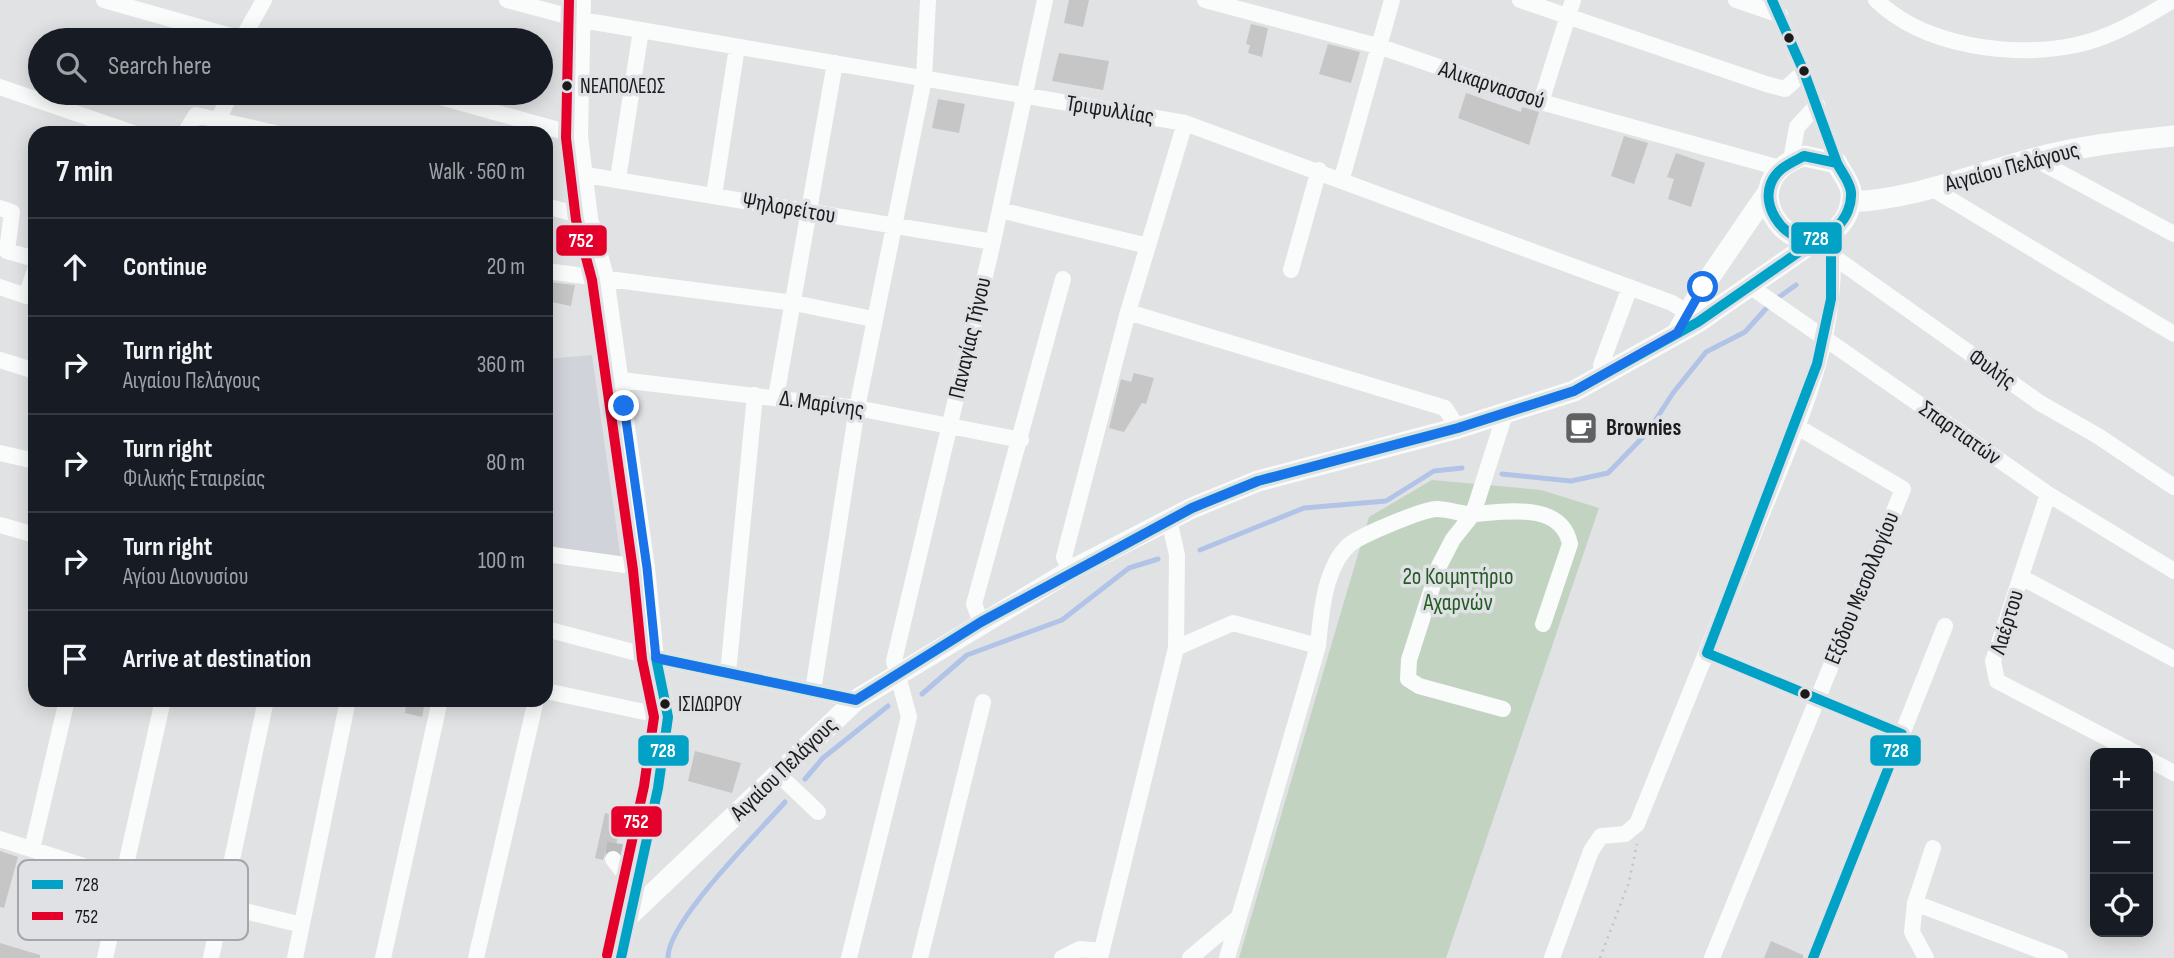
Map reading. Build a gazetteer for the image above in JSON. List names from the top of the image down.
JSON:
{
  "streets": {
    "main road": ["Αιγαίου Πελάγους"],
    "street": [
      "Αλικαρνασσού",
      "Τριφυλλίας",
      "Ψηλορείτου",
      "Παναγίας Τήνου",
      "Φυλής",
      "Δ. Μαρίνης",
      "Σπαρτιατών",
      "Εξόδου Μεσολλογίου",
      "Λαέρτου"
    ]
  },
  "crossings": [
    ["Αλικαρνασσού", "Αιγαίου Πελάγους"],
    ["Τριφυλλίας", "Παναγίας Τήνου"],
    ["Αιγαίου Πελάγους", "Παναγίας Τήνου"],
    ["Αιγαίου Πελάγους", "Σπαρτιατών"],
    ["Ψηλορείτου", "Παναγίας Τήνου"],
    ["Παναγίας Τήνου", "Δ. Μαρίνης"],
    ["Σπαρτιατών", "Λαέρτου"]
  ],
  "parks": ["2ο Κοιμητήριο Αχαρνών"],
  "places": {
    "other": ["ΝΕΑΠΟΛΕΩΣ", "ΙΣΙΔΩΡΟΥ"],
    "cafe": ["Brownies"]
  },
  "lines": ["transit line 728", "transit line 752"],
  "legend": ["728", "752"],
  "page": {
    "search": "Search here",
    "heading": ["7 min", "Walk · 560 m"],
    "list": [
      ["Continue", "20 m"],
      ["Turn right", "Αιγαίου Πελάγους", "360 m"],
      ["Turn right", "Φιλικής Εταιρείας", "80 m"],
      ["Turn right", "Αγίου Διονυσίου", "100 m"],
      "Arrive at destination"
    ],
    "map_buttons": ["+", "−"]
  }
}
